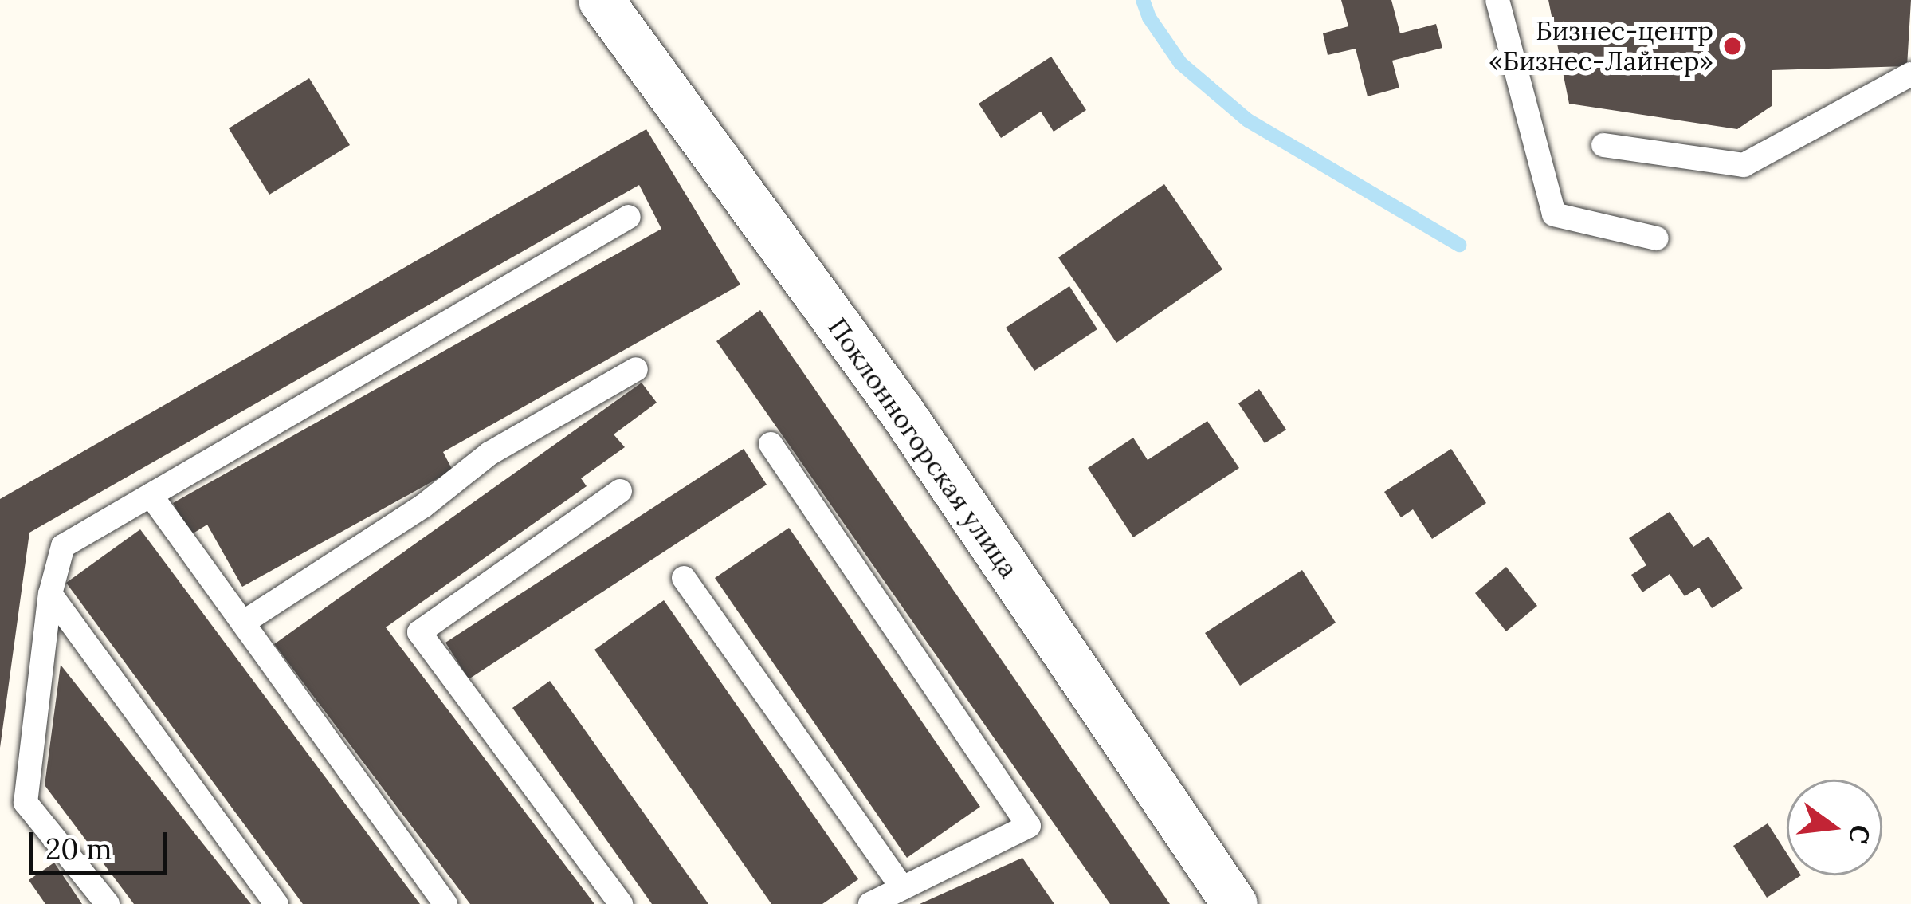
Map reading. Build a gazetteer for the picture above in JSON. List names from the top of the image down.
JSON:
{
  "streets": {
    "street": ["Поклонногорская улица"]
  },
  "places": ["Бизнес-центр «Бизнес-Лайнер»"],
  "scale_bar": "20 m",
  "north": "right"
}
